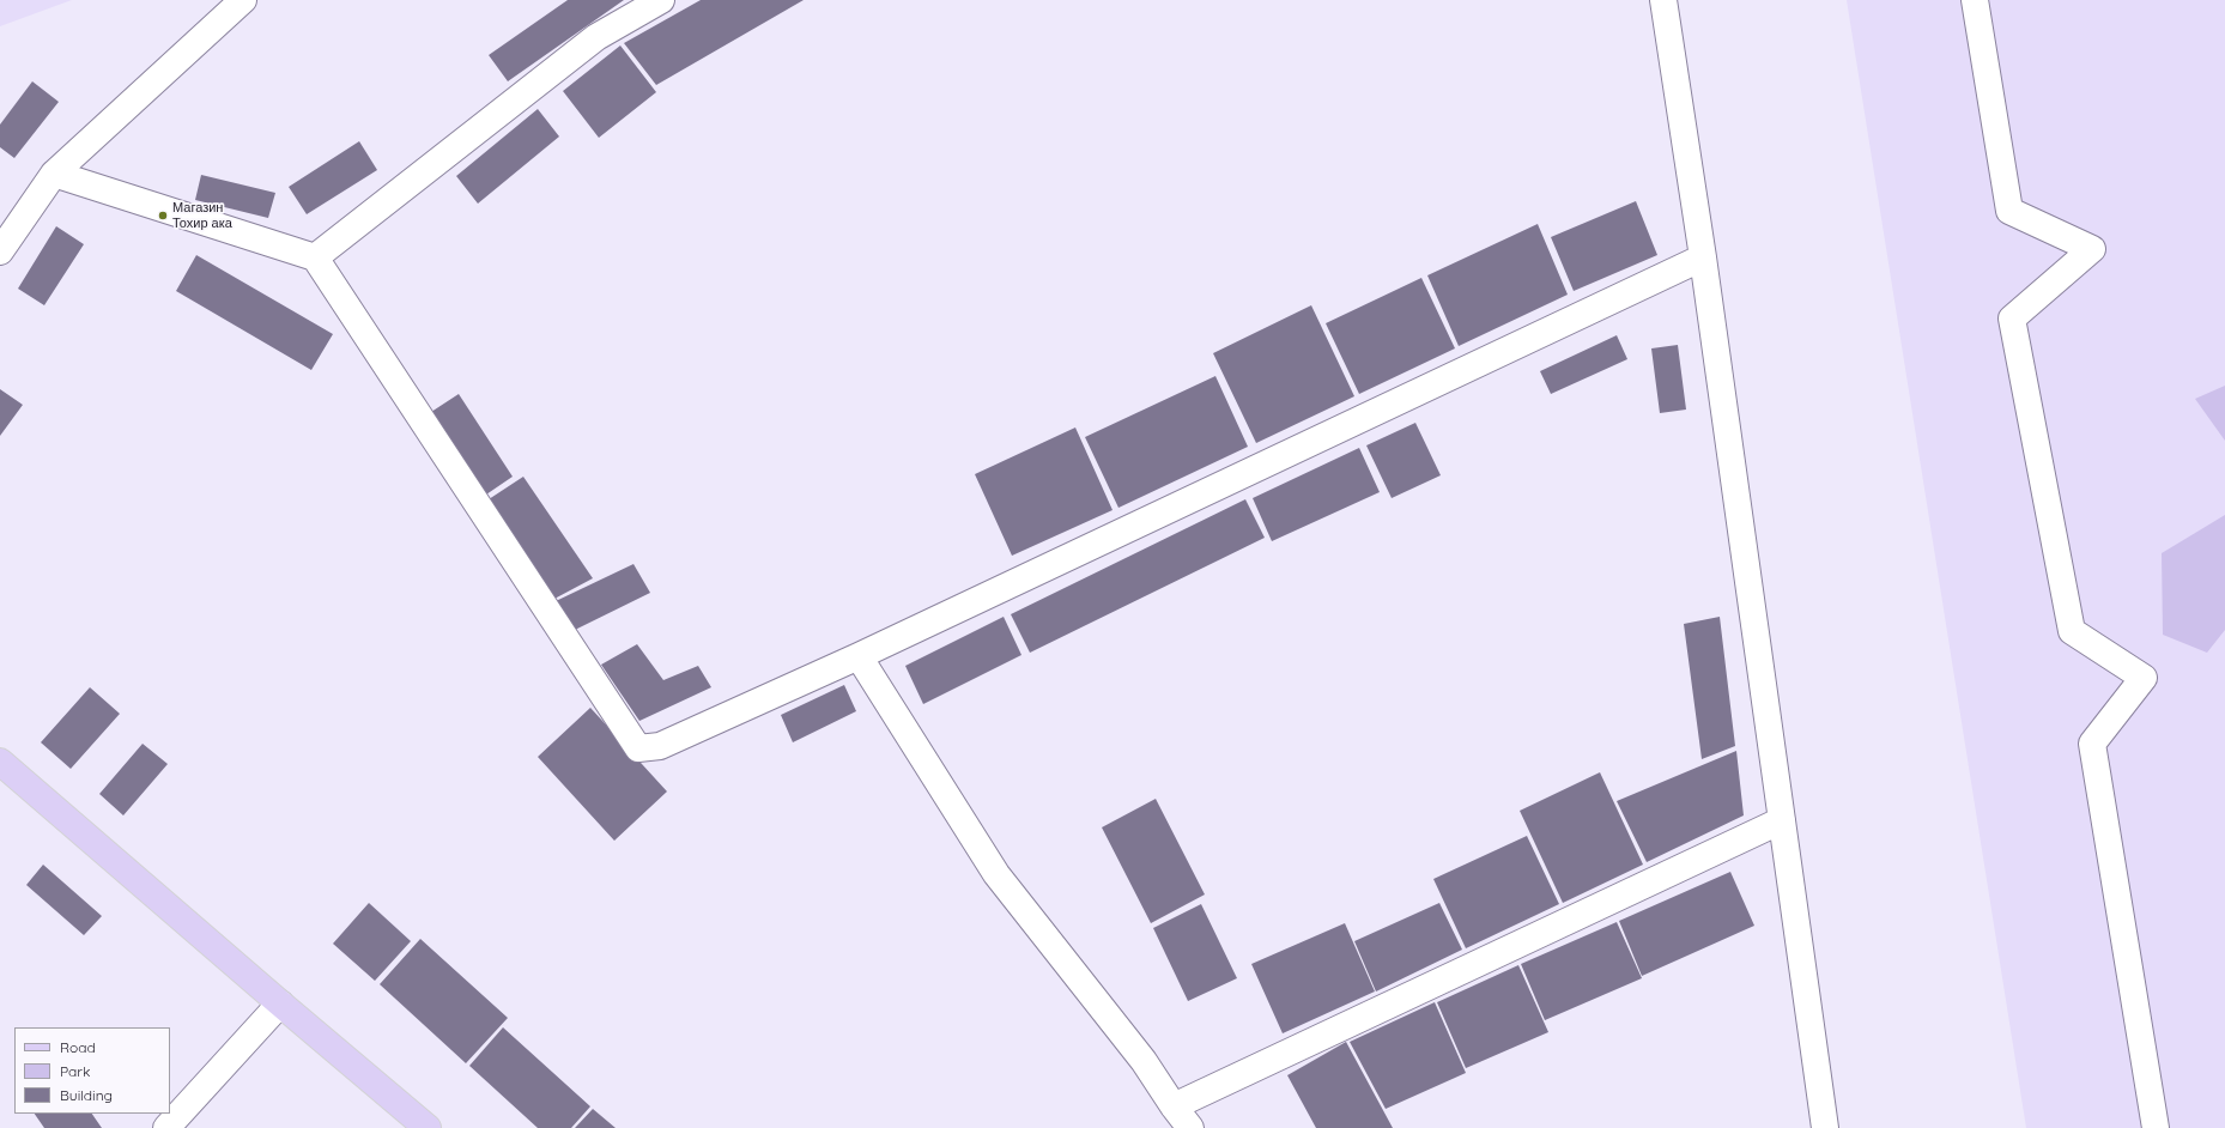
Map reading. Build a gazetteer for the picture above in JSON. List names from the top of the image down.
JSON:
{
  "places": ["Магазин Тохир ака"],
  "legend": ["Road", "Park", "Building"]
}
